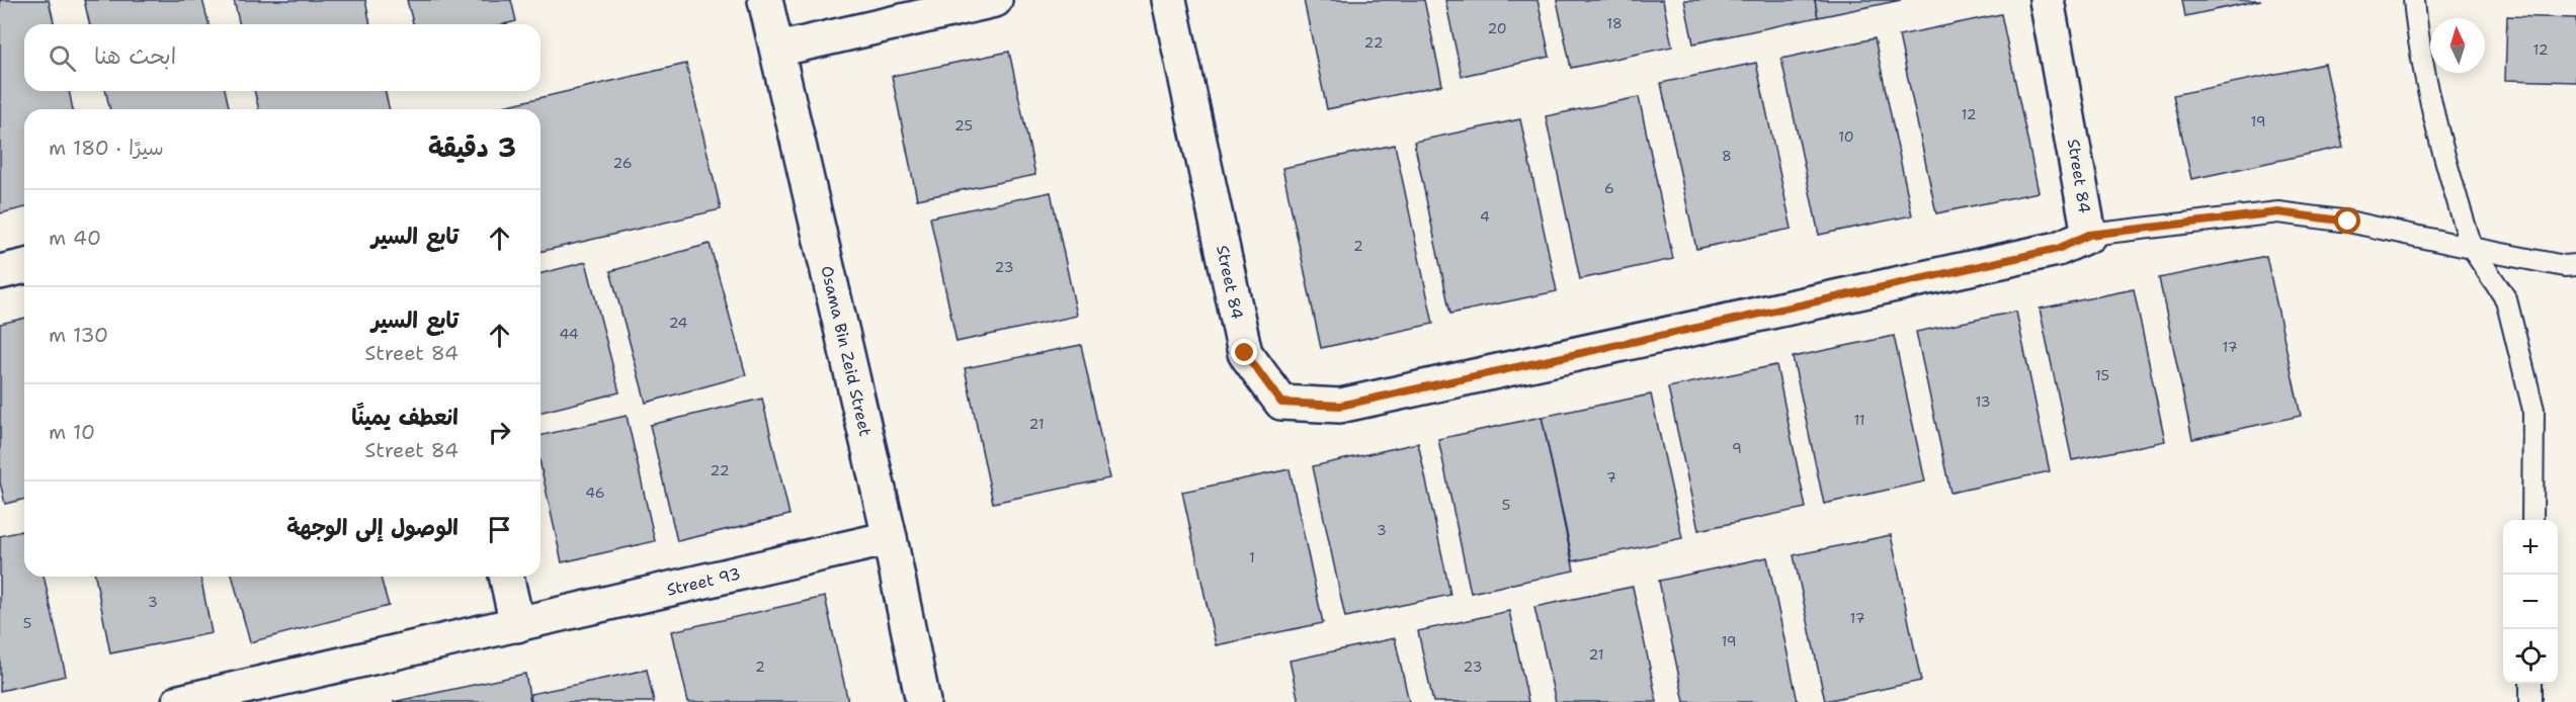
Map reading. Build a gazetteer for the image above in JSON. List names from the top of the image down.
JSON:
{
  "streets": {
    "street": ["Street 84", "Osama Bin Zeid Street", "Street 93"]
  },
  "crossings": [
    ["Osama Bin Zeid Street", "Street 93"]
  ],
  "house_numbers": [
    "18",
    "20",
    "22",
    "12",
    "12",
    "19",
    "25",
    "10",
    "8",
    "26",
    "6",
    "4",
    "2",
    "23",
    "24",
    "44",
    "17",
    "15",
    "13",
    "11",
    "21",
    "9",
    "22",
    "7",
    "46",
    "5",
    "3",
    "1",
    "3",
    "17",
    "5",
    "19",
    "21",
    "2",
    "23"
  ],
  "north": "top",
  "page": {
    "search": "ابحث هنا",
    "heading": ["3 دقيقة", "سيرًا · 180 m"],
    "list": [
      ["تابع السير", "40 m"],
      ["تابع السير", "Street 84", "130 m"],
      ["انعطف يمينًا", "Street 84", "10 m"],
      "الوصول إلى الوجهة"
    ],
    "map_buttons": ["+", "−"]
  }
}
